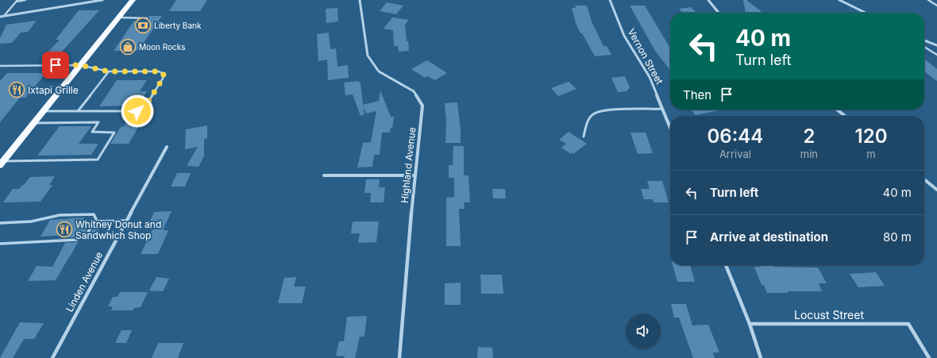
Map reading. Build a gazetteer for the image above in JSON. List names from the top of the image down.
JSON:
{
  "streets": {
    "street": [
      "Vernon Street",
      "Highland Avenue",
      "Linden Avenue",
      "Locust Street"
    ]
  },
  "places": {
    "bank": ["Liberty Bank"],
    "shop": ["Moon Rocks"],
    "restaurant": ["Ixtapi Grille", "Whitney Donut and Sandwhich Shop"]
  },
  "page": {
    "turn": ["40 m", "Turn left"],
    "then": "Then",
    "eta": [
      "06:44",
      "Arrival",
      "2",
      "min",
      "120",
      "m"
    ],
    "list": [
      {
        "name": "Turn left",
        "value": "40 m"
      },
      {
        "name": "Arrive at destination",
        "value": "80 m"
      }
    ]
  }
}
